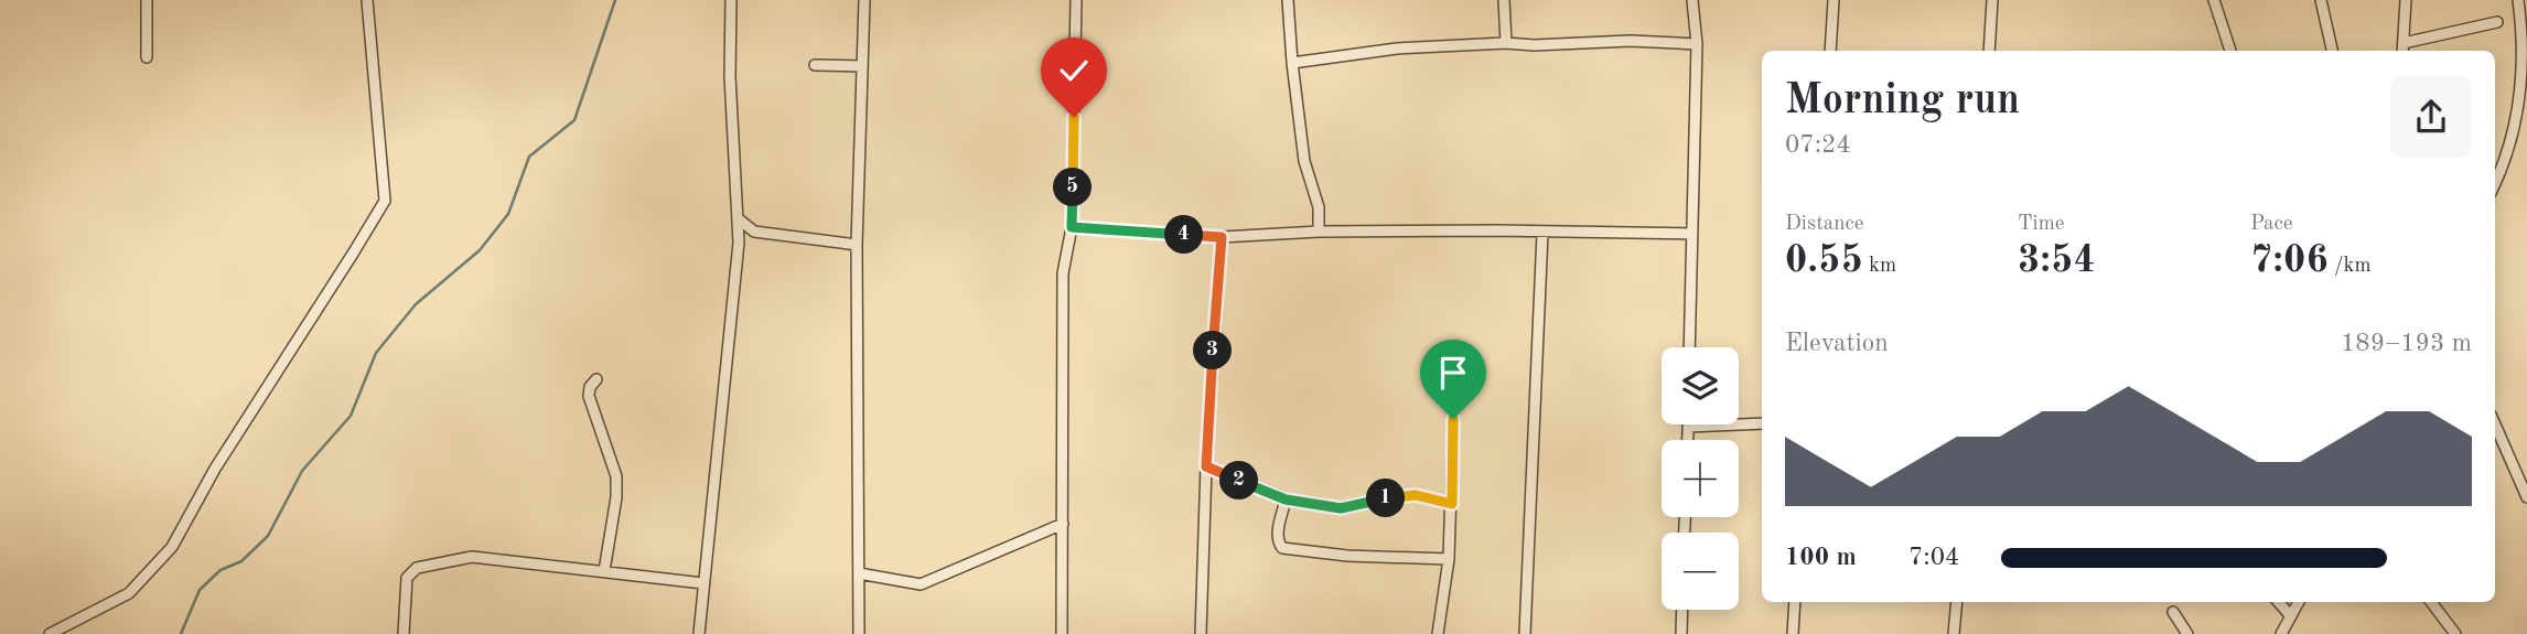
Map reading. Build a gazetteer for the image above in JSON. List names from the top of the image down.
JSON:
{
  "page": {
    "heading": ["Morning run", "07:24"],
    "pins": [
      "5",
      "4",
      "3",
      "2",
      "1"
    ],
    "stats": [
      ["Distance", "0.55 km"],
      ["Time", "3:54"],
      ["Pace", "7:06 /km"]
    ],
    "chart": ["Elevation", "189–193 m"],
    "map_buttons": ["+", "−"],
    "list": [
      {
        "name": "100 m",
        "note": "7:04"
      }
    ]
  }
}
